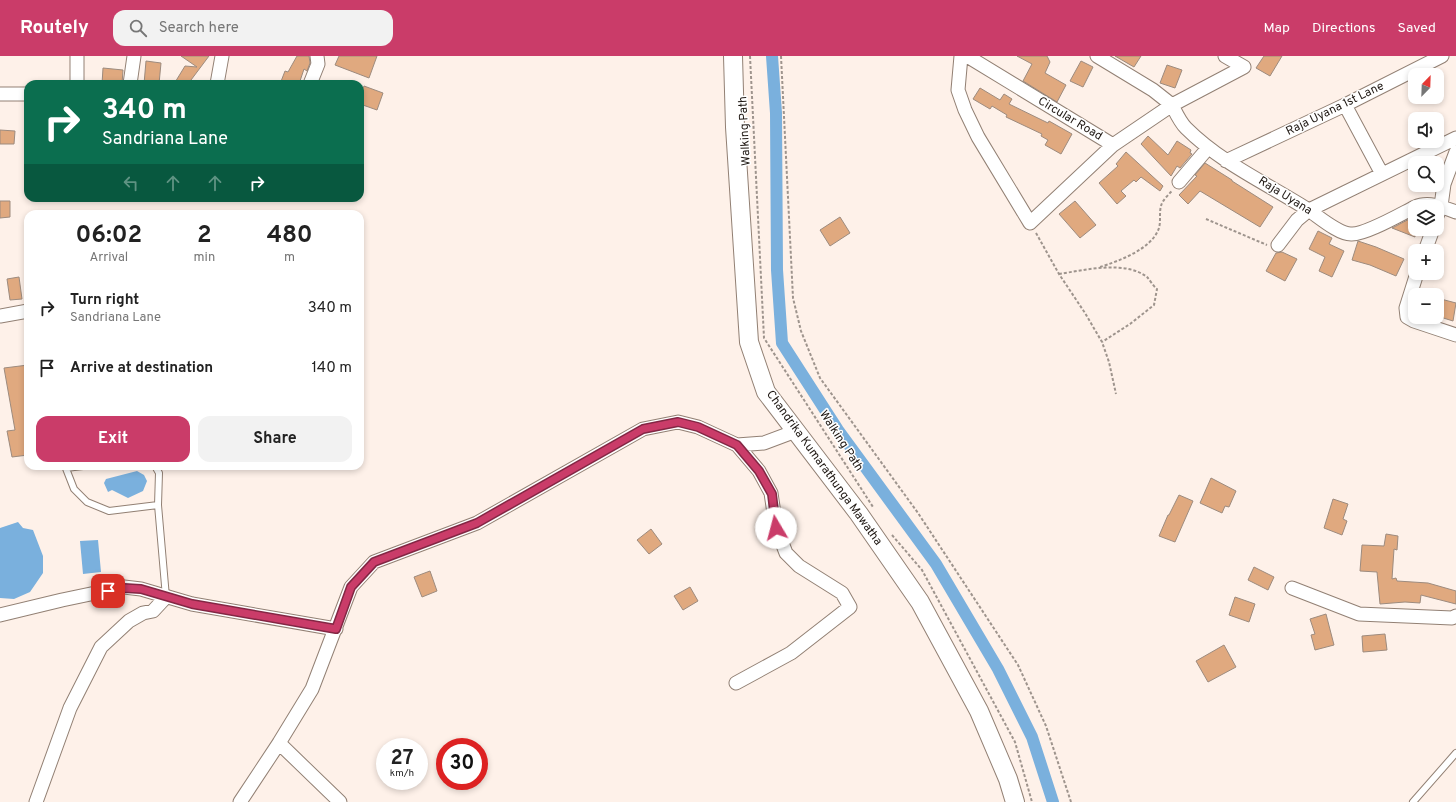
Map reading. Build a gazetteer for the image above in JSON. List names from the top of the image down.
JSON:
{
  "streets": {
    "main road": ["Chandrika Kumarathunga Mawatha"],
    "street": ["Raja Uyana 1st Lane", "Circular Road", "Raja Uyana"],
    "path": ["Walking Path"]
  },
  "crossings": [
    ["Raja Uyana 1st Lane", "Raja Uyana"],
    ["Circular Road", "Raja Uyana"]
  ],
  "north": "top right",
  "page": {
    "header": "Routely",
    "search": "Search here",
    "nav": ["Map", "Directions", "Saved"],
    "map_buttons": ["+", "−"],
    "turn": ["340 m", "Sandriana Lane"],
    "eta": [
      "06:02",
      "Arrival",
      "2",
      "min",
      "480",
      "m"
    ],
    "list": [
      {
        "name": "Turn right",
        "note": "Sandriana Lane",
        "value": "340 m"
      },
      {
        "name": "Arrive at destination",
        "value": "140 m"
      }
    ],
    "buttons": ["Exit", "Share"],
    "speed": "27 km/h",
    "limit": "30"
  }
}
